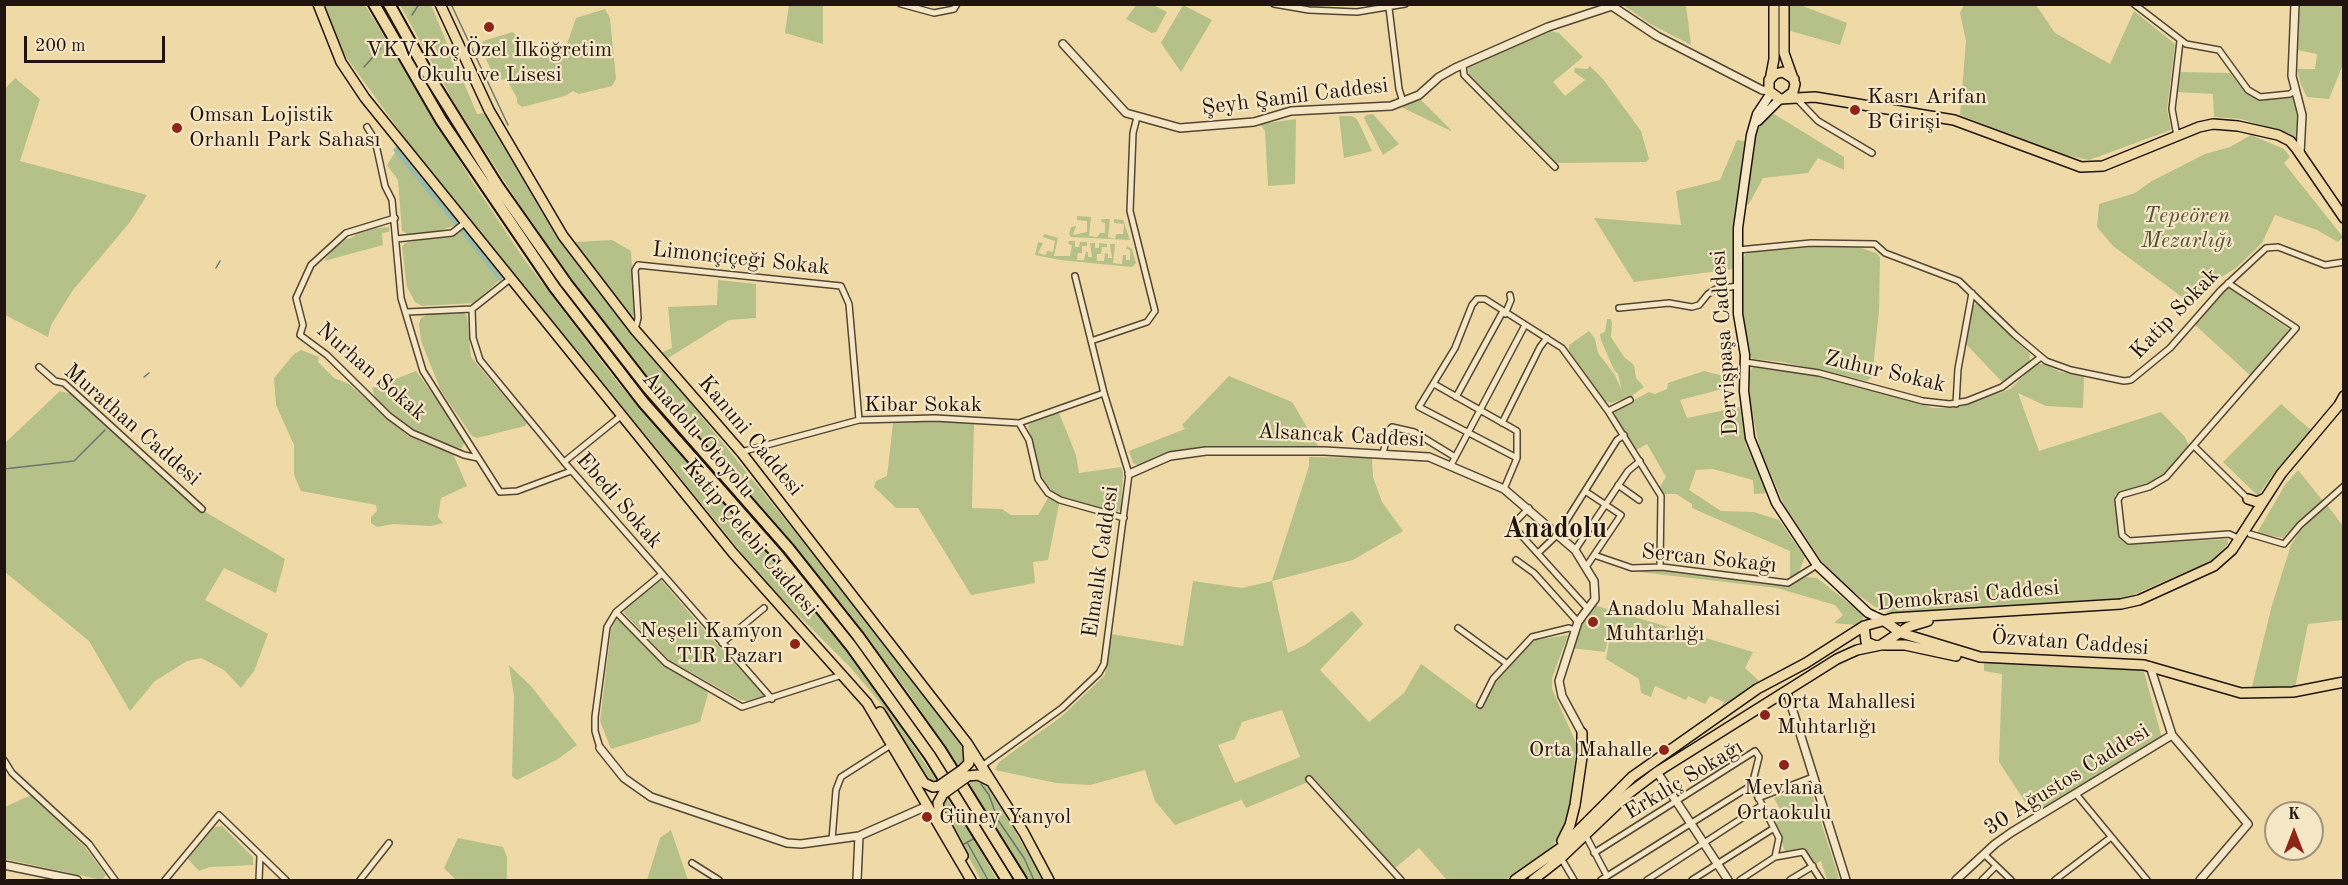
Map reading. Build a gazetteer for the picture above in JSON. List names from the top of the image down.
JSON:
{
  "streets": {
    "highway": ["Anadolu Otoyolu"],
    "main road": [
      "Dervişpaşa Caddesi",
      "Kanuni Caddesi",
      "Katip Çelebi Caddesi",
      "Demokrasi Caddesi",
      "Özvatan Caddesi"
    ],
    "street": [
      "Şeyh Şamil Caddesi",
      "Limonçiçeği Sokak",
      "Katip Sokak",
      "Nurhan Sokak",
      "Zuhur Sokak",
      "Kibar Sokak",
      "Murathan Caddesi",
      "Alsancak Caddesi",
      "Ebedi Sokak",
      "Sercan Sokağı",
      "Elmalık Caddesi",
      "Erkılıç Sokağı",
      "30 Ağustos Caddesi"
    ]
  },
  "crossings": [
    ["Limonçiçeği Sokak", "Kibar Sokak"],
    ["Limonçiçeği Sokak", "Kanuni Caddesi"],
    ["Katip Sokak", "Dervişpaşa Caddesi"],
    ["Katip Sokak", "Zuhur Sokak"],
    ["Dervişpaşa Caddesi", "Zuhur Sokak"],
    ["Dervişpaşa Caddesi", "Sercan Sokağı"],
    ["Dervişpaşa Caddesi", "Demokrasi Caddesi"],
    ["Dervişpaşa Caddesi", "Özvatan Caddesi"],
    ["Kibar Sokak", "Kanuni Caddesi"],
    ["Kibar Sokak", "Elmalık Caddesi"],
    ["Kanuni Caddesi", "Elmalık Caddesi"],
    ["Alsancak Caddesi", "Elmalık Caddesi"],
    ["Demokrasi Caddesi", "Özvatan Caddesi"]
  ],
  "districts": ["Anadolu"],
  "parks": ["Tepeören Mezarlığı"],
  "places": [
    "VKV Koç Özel İlköğretim Okulu ve Lisesi",
    "Kasrı Arifan B Girişi",
    "Omsan Lojistik Orhanlı Park Sahası",
    "Anadolu Mahallesi Muhtarlığı",
    "Neşeli Kamyon TIR Pazarı",
    "Orta Mahallesi Muhtarlığı",
    "Orta Mahalle",
    "Mevlana Ortaokulu",
    "Güney Yanyol"
  ],
  "scale_bar": "200 m",
  "north": "top"
}
